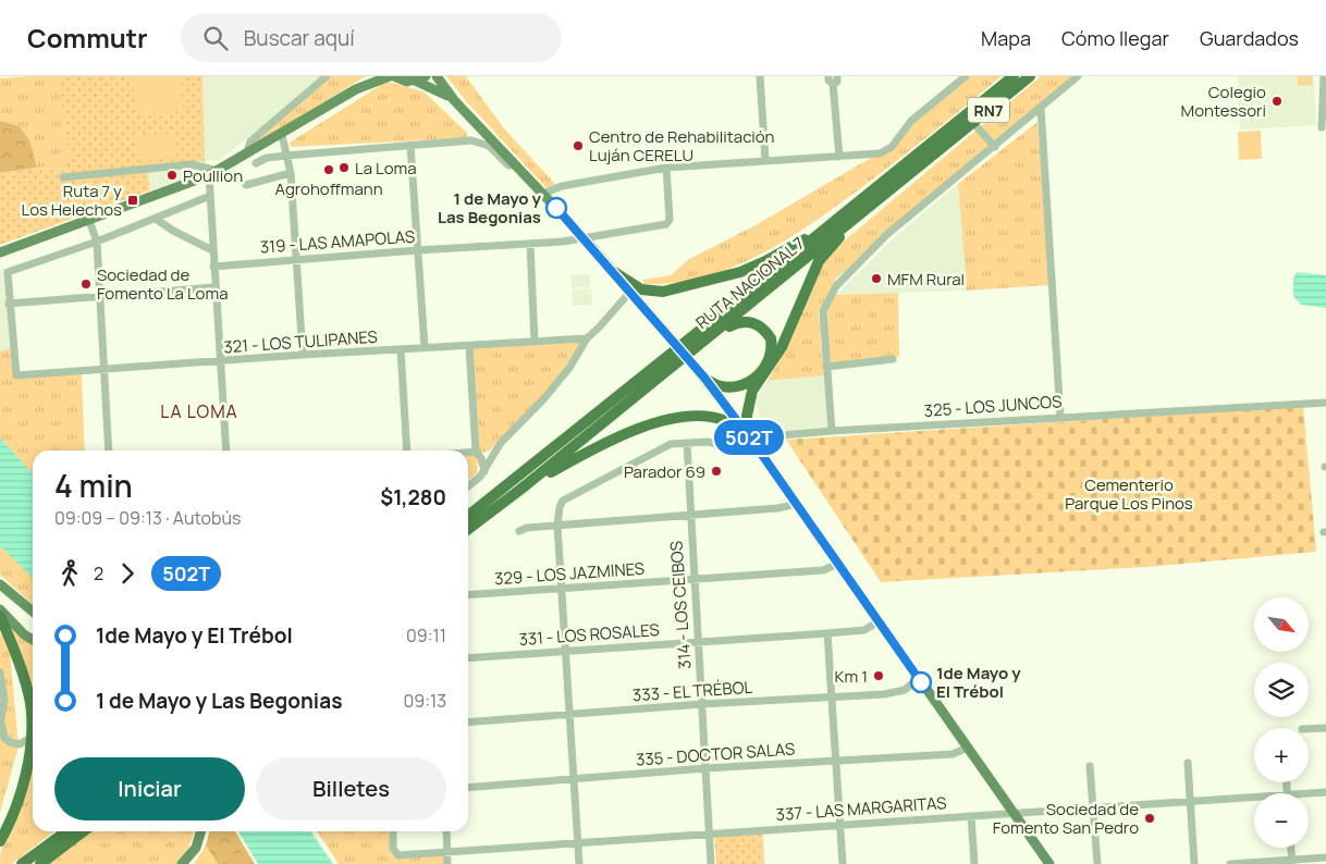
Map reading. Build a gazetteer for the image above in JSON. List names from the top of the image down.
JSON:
{
  "streets": {
    "highway": ["RN7", "RUTA NACIONAL 7"],
    "street": [
      "319 - LAS AMAPOLAS",
      "321 - LOS TULIPANES",
      "325 - LOS JUNCOS",
      "329 - LOS JAZMINES",
      "314 - LOS CEIBOS",
      "331 - LOS ROSALES",
      "333 - EL TRÉBOL",
      "335 - DOCTOR SALAS",
      "337 - LAS MARGARITAS"
    ]
  },
  "crossings": [
    ["325 - LOS JUNCOS", "314 - LOS CEIBOS"],
    ["329 - LOS JAZMINES", "314 - LOS CEIBOS"],
    ["314 - LOS CEIBOS", "331 - LOS ROSALES"],
    ["314 - LOS CEIBOS", "333 - EL TRÉBOL"],
    ["314 - LOS CEIBOS", "335 - DOCTOR SALAS"],
    ["314 - LOS CEIBOS", "337 - LAS MARGARITAS"]
  ],
  "districts": ["LA LOMA"],
  "parks": ["Cementerio Parque Los Pinos"],
  "places": {
    "other": [
      "Colegio Montessori",
      "Centro de Rehabilitación Luján CERELU",
      "La Loma",
      "Agrohoffmann",
      "Poullion",
      "1 de Mayo y Las Begonias",
      "MFM Rural",
      "Sociedad de Fomento La Loma",
      "Parador 69",
      "Km 1",
      "1de Mayo y El Trébol",
      "Sociedad de Fomento San Pedro"
    ],
    "transit": ["Ruta 7 y Los Helechos"]
  },
  "lines": ["bus line 502T"],
  "north": "bottom right",
  "page": {
    "header": "Commutr",
    "search": "Buscar aquí",
    "nav": ["Mapa", "Cómo llegar", "Guardados"],
    "on_map": "502T",
    "heading": ["4 min", "09:09 – 09:13 · Autobús", "$1,280"],
    "legs": ["2", "502T"],
    "map_buttons": ["+", "−"],
    "list": [
      {
        "name": "1de Mayo y El Trébol",
        "value": "09:11"
      },
      {
        "name": "1 de Mayo y Las Begonias",
        "value": "09:13"
      }
    ],
    "buttons": ["Iniciar", "Billetes"]
  }
}
